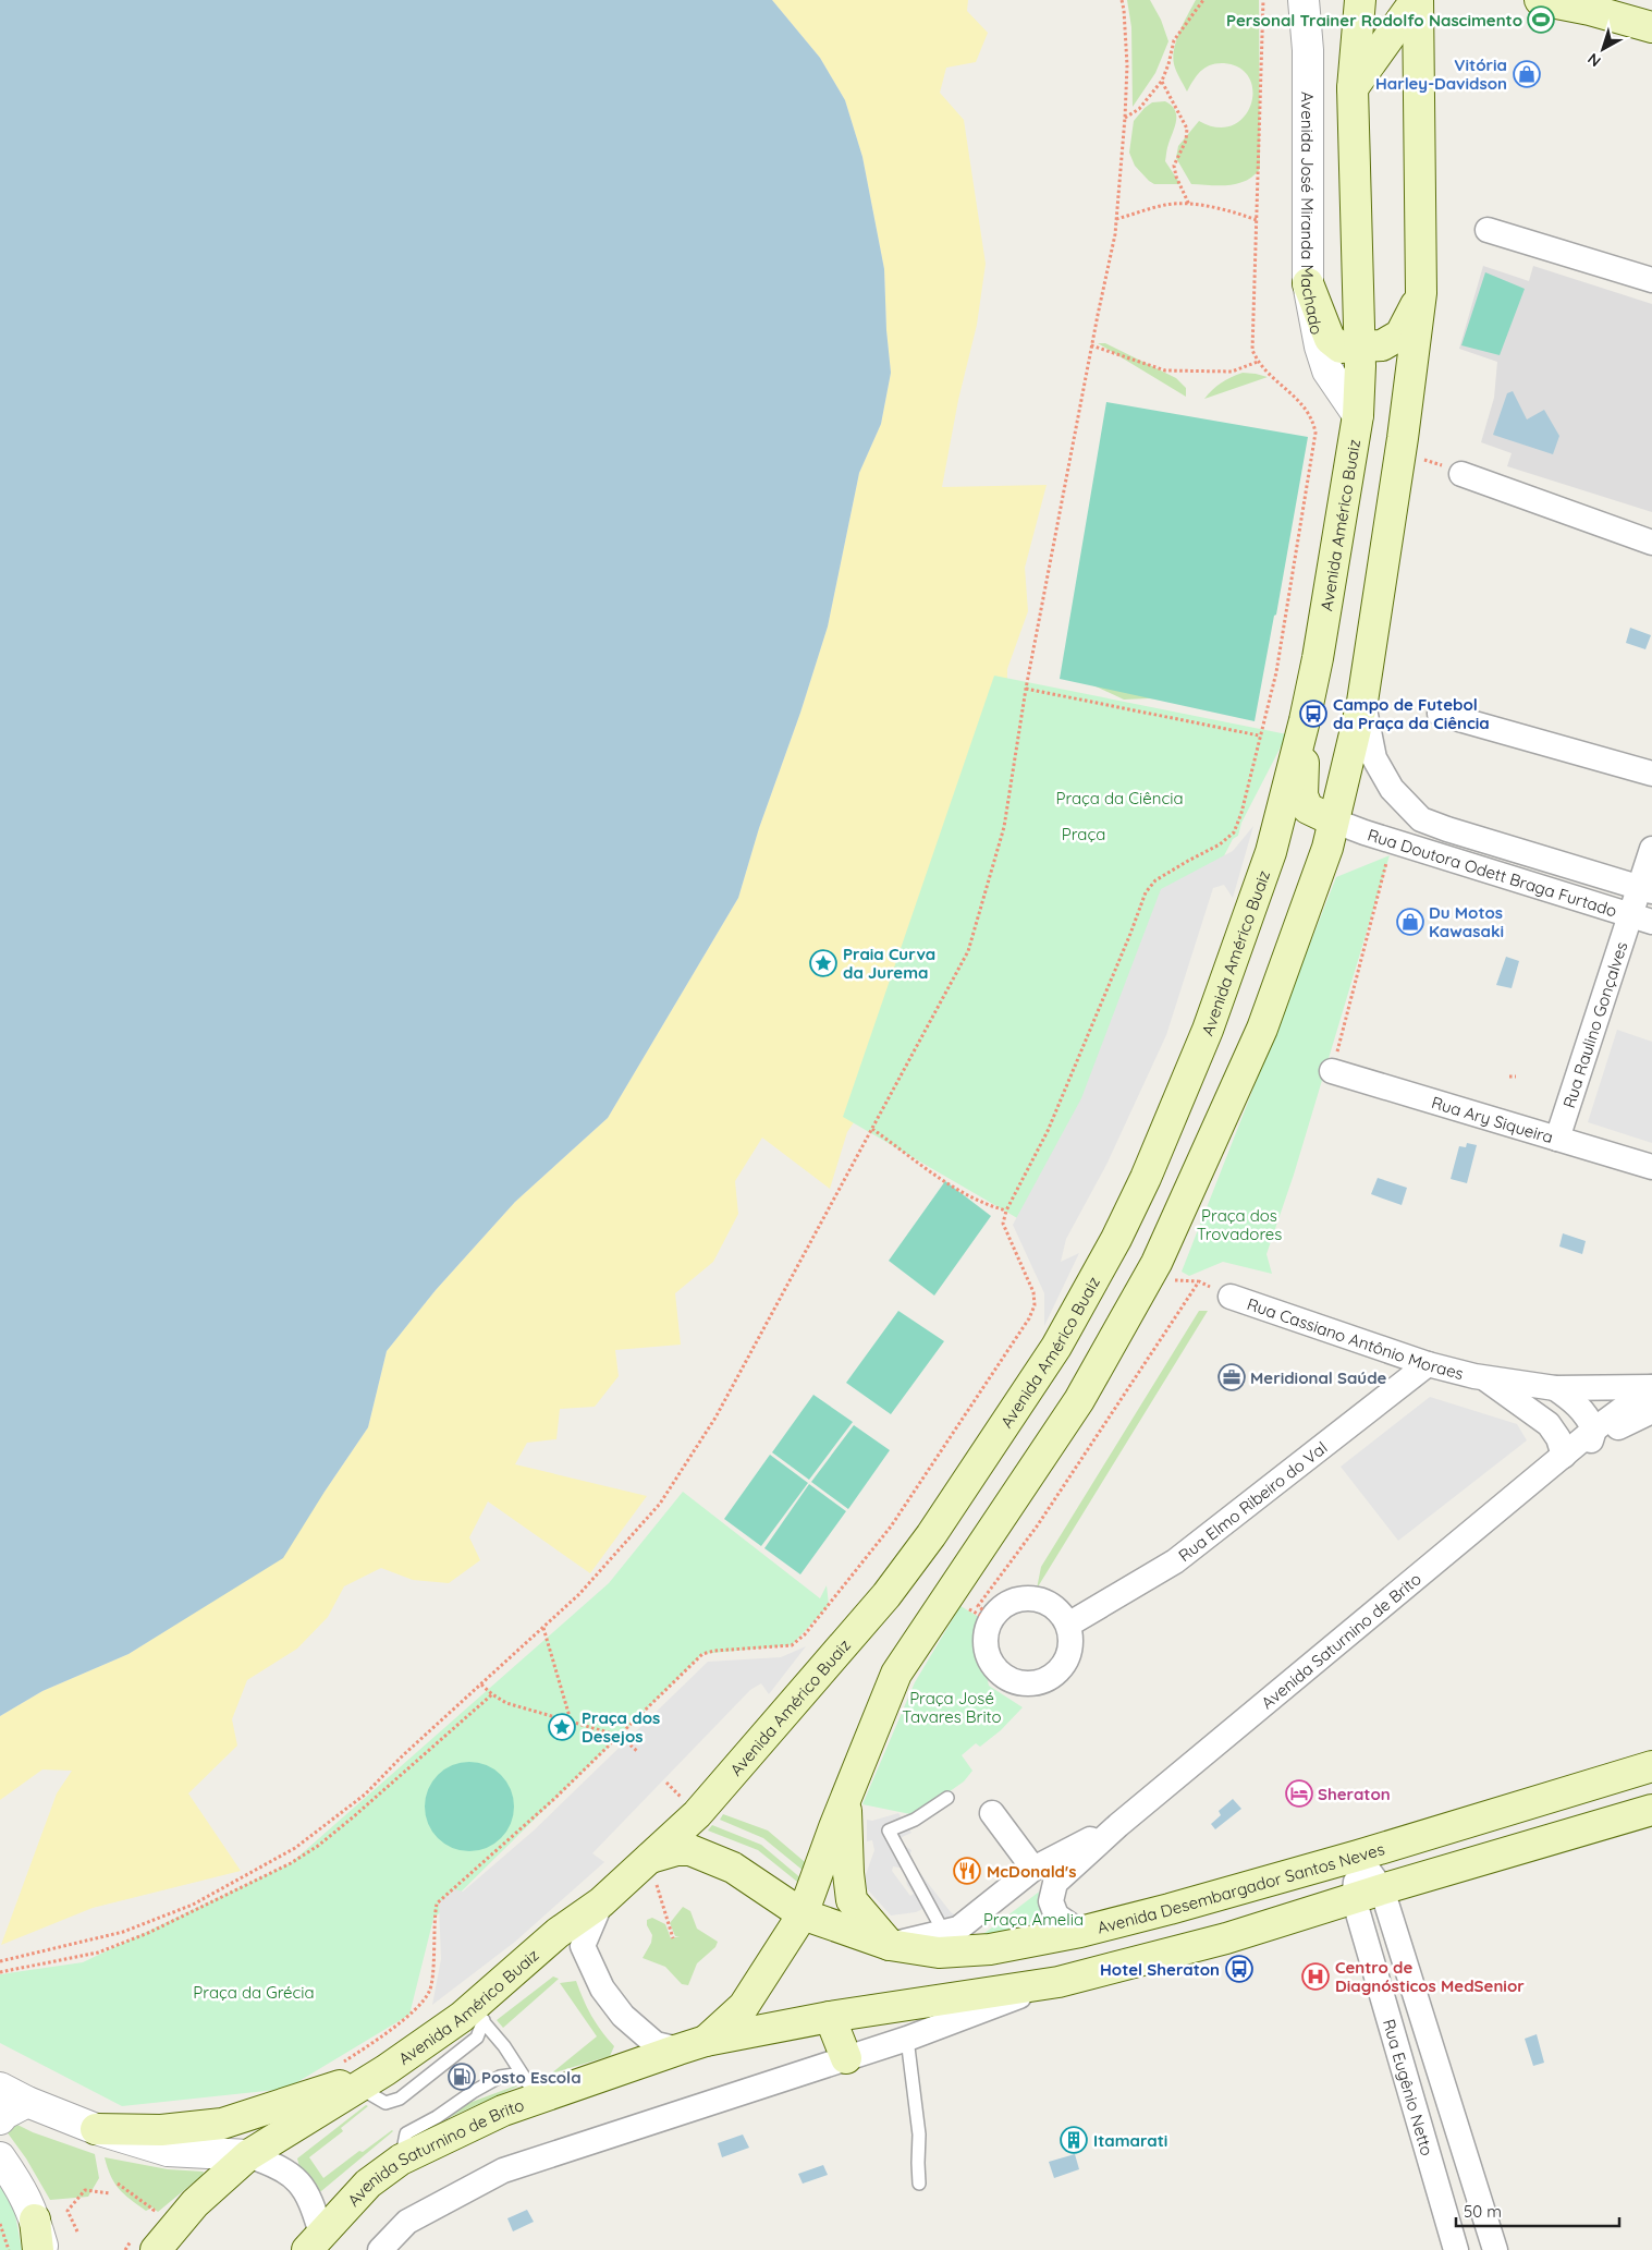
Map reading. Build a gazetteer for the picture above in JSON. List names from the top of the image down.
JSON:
{
  "streets": {
    "main road": ["Avenida Américo Buaiz", "Avenida Saturnino de Brito", "Avenida Desembargador Santos Neves"],
    "street": [
      "Avenida José Miranda Machado",
      "Rua Doutora Odett Braga Furtado",
      "Rua Raulino Gonçalves",
      "Rua Ary Siqueira",
      "Rua Cassiano Antônio Moraes",
      "Rua Elmo Ribeiro do Val",
      "Rua Eugênio Netto"
    ]
  },
  "crossings": [
    ["Avenida José Miranda Machado", "Avenida Américo Buaiz"],
    ["Avenida Américo Buaiz", "Avenida Desembargador Santos Neves"],
    ["Rua Doutora Odett Braga Furtado", "Rua Raulino Gonçalves"],
    ["Rua Raulino Gonçalves", "Rua Ary Siqueira"],
    ["Rua Cassiano Antônio Moraes", "Rua Elmo Ribeiro do Val"],
    ["Rua Cassiano Antônio Moraes", "Avenida Saturnino de Brito"],
    ["Avenida Saturnino de Brito", "Avenida Desembargador Santos Neves"],
    ["Avenida Desembargador Santos Neves", "Rua Eugênio Netto"]
  ],
  "parks": [
    "Praça da Ciência",
    "Praça",
    "Praça dos Trovadores",
    "Praça José Tavares Brito",
    "Praça Amelia",
    "Praça da Grécia"
  ],
  "places": {
    "sports": ["Personal Trainer Rodolfo Nascimento"],
    "shop": ["Vitória Harley-Davidson", "Du Motos Kawasaki"],
    "bus stop": ["Campo de Futebol da Praça da Ciência", "Hotel Sheraton"],
    "place": ["Praia Curva da Jurema", "Praça dos Desejos"],
    "office": ["Meridional Saúde"],
    "hotel": ["Sheraton"],
    "restaurant": ["McDonald's"],
    "hospital": ["Centro de Diagnósticos MedSenior"],
    "fuel station": ["Posto Escola"],
    "building": ["Itamarati"]
  },
  "scale_bar": "50 m",
  "north": "bottom left"
}
